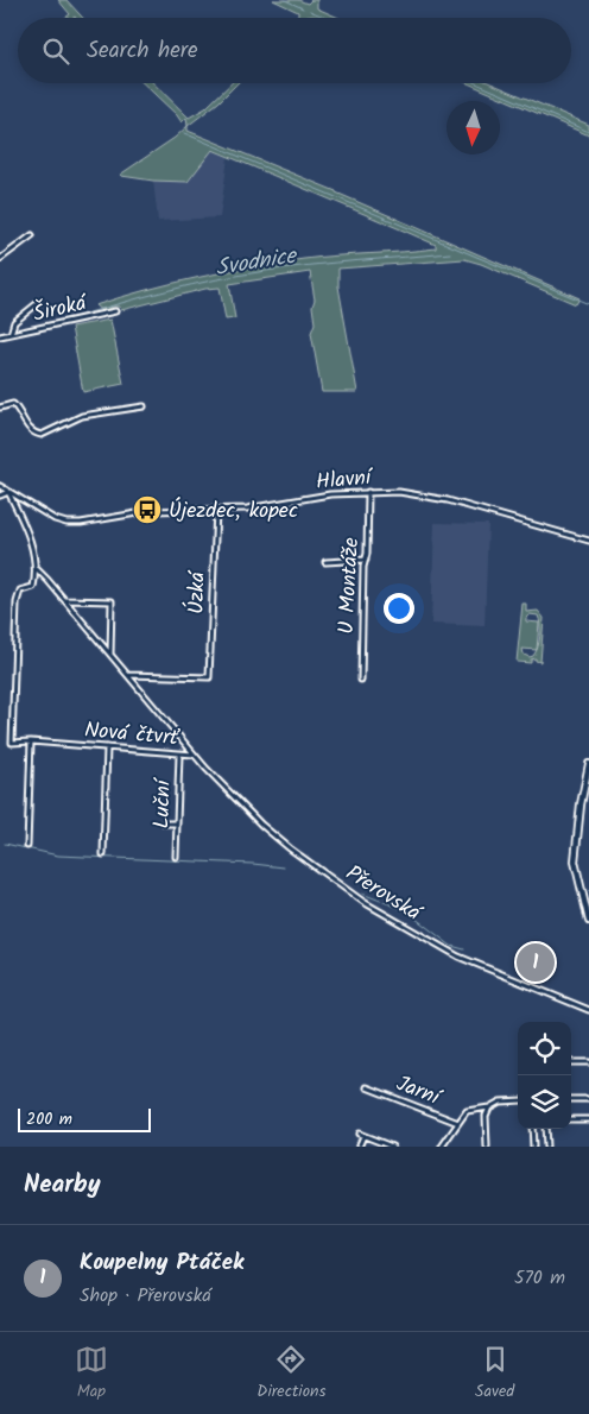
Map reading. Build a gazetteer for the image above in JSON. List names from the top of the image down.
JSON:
{
  "streets": {
    "street": [
      "Široká",
      "Hlavní",
      "U Montáže",
      "Úzká",
      "Nová čtvrť",
      "Luční",
      "Přerovská",
      "Jarní"
    ]
  },
  "crossings": [
    ["Hlavní", "U Montáže"],
    ["Hlavní", "Úzká"],
    ["Hlavní", "Nová čtvrť"],
    ["Úzká", "Nová čtvrť"],
    ["Nová čtvrť", "Luční"],
    ["Nová čtvrť", "Přerovská"]
  ],
  "water": ["Svodnice"],
  "places": {
    "bus stop": ["Újezdec, kopec"]
  },
  "scale_bar": "200 m",
  "north": "bottom",
  "page": {
    "search": "Search here",
    "pins": "1",
    "scale": "200 m",
    "heading": "Nearby",
    "list": [
      {
        "mark": "1",
        "name": "Koupelny Ptáček",
        "note": "Shop · Přerovská",
        "value": "570 m"
      }
    ],
    "nav": ["Map", "Directions", "Saved"]
  }
}
